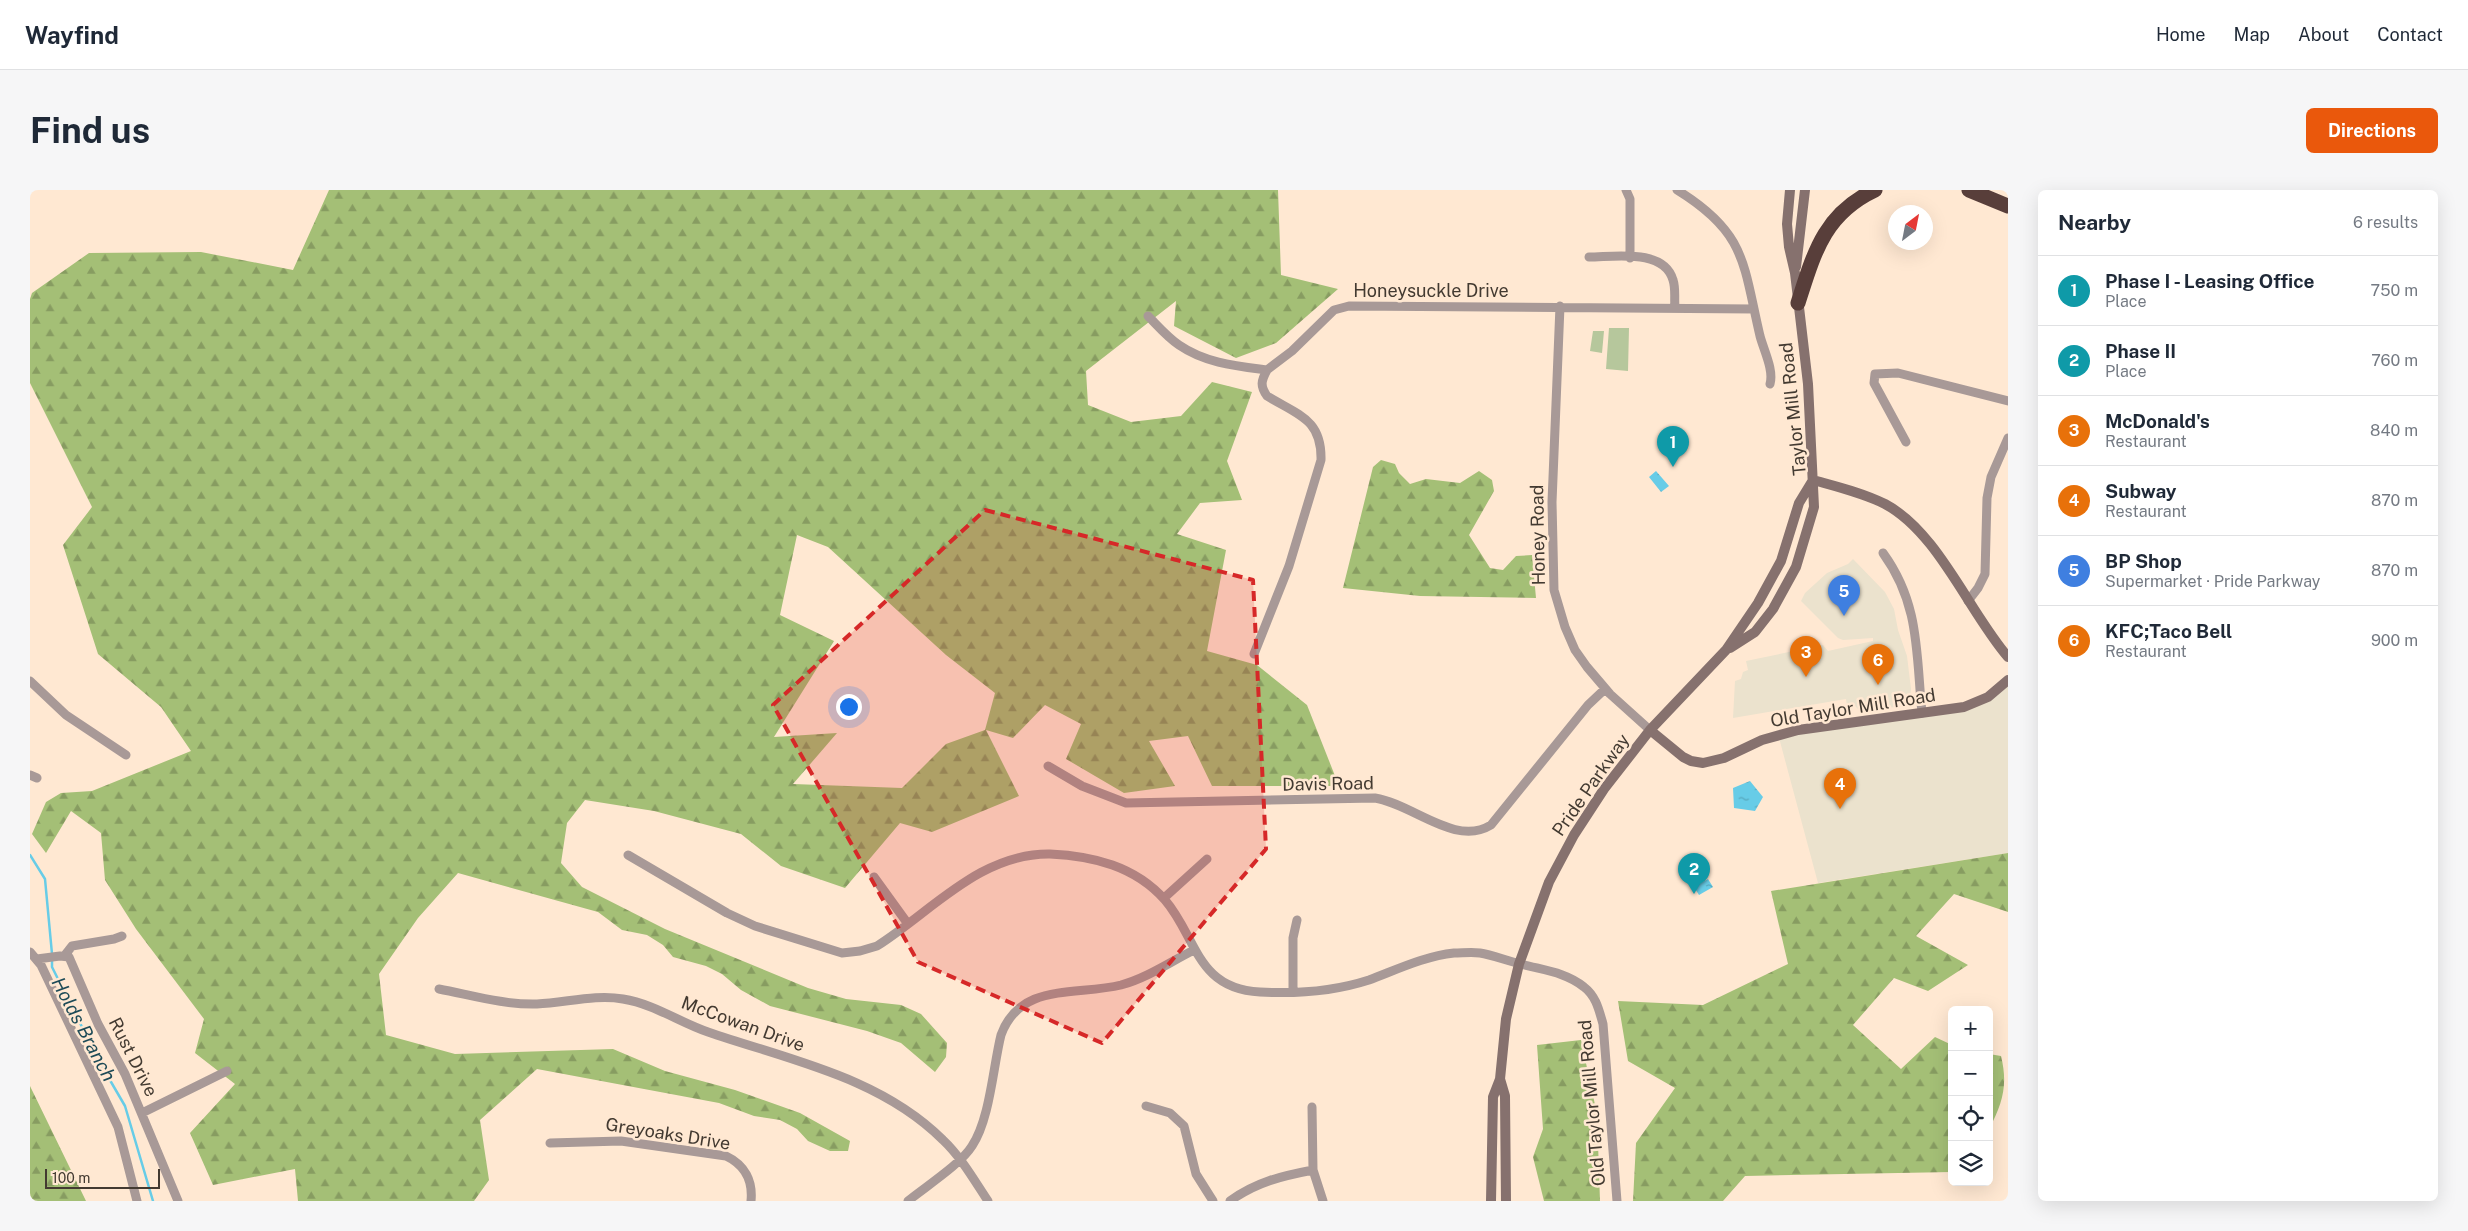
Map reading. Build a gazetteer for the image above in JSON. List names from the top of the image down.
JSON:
{
  "streets": {
    "main road": ["Taylor Mill Road", "Old Taylor Mill Road", "Pride Parkway"],
    "street": [
      "Honeysuckle Drive",
      "Honey Road",
      "Davis Road",
      "McCowan Drive",
      "Rust Drive",
      "Greyoaks Drive"
    ]
  },
  "crossings": [
    ["Honeysuckle Drive", "Honey Road"],
    ["Taylor Mill Road", "Pride Parkway"],
    ["Honey Road", "Old Taylor Mill Road"],
    ["Honey Road", "Davis Road"],
    ["Honey Road", "Pride Parkway"],
    ["Old Taylor Mill Road", "Pride Parkway"]
  ],
  "water": ["Holds Branch"],
  "scale_bar": "100 m",
  "north": "top right",
  "page": {
    "header": "Wayfind",
    "nav": [
      "Home",
      "Map",
      "About",
      "Contact"
    ],
    "buttons": "Directions",
    "title": "Find us",
    "heading": ["Nearby", "6 results"],
    "list": [
      {
        "mark": "1",
        "name": "Phase I - Leasing Office",
        "note": "Place",
        "value": "750 m"
      },
      {
        "mark": "2",
        "name": "Phase II",
        "note": "Place",
        "value": "760 m"
      },
      {
        "mark": "3",
        "name": "McDonald's",
        "note": "Restaurant",
        "value": "840 m"
      },
      {
        "mark": "4",
        "name": "Subway",
        "note": "Restaurant",
        "value": "870 m"
      },
      {
        "mark": "5",
        "name": "BP Shop",
        "note": "Supermarket · Pride Parkway",
        "value": "870 m"
      },
      {
        "mark": "6",
        "name": "KFC;Taco Bell",
        "note": "Restaurant",
        "value": "900 m"
      }
    ],
    "pins": [
      "1",
      "5",
      "3",
      "6",
      "4",
      "2"
    ],
    "map_buttons": ["+", "−"],
    "scale": "100 m"
  }
}
